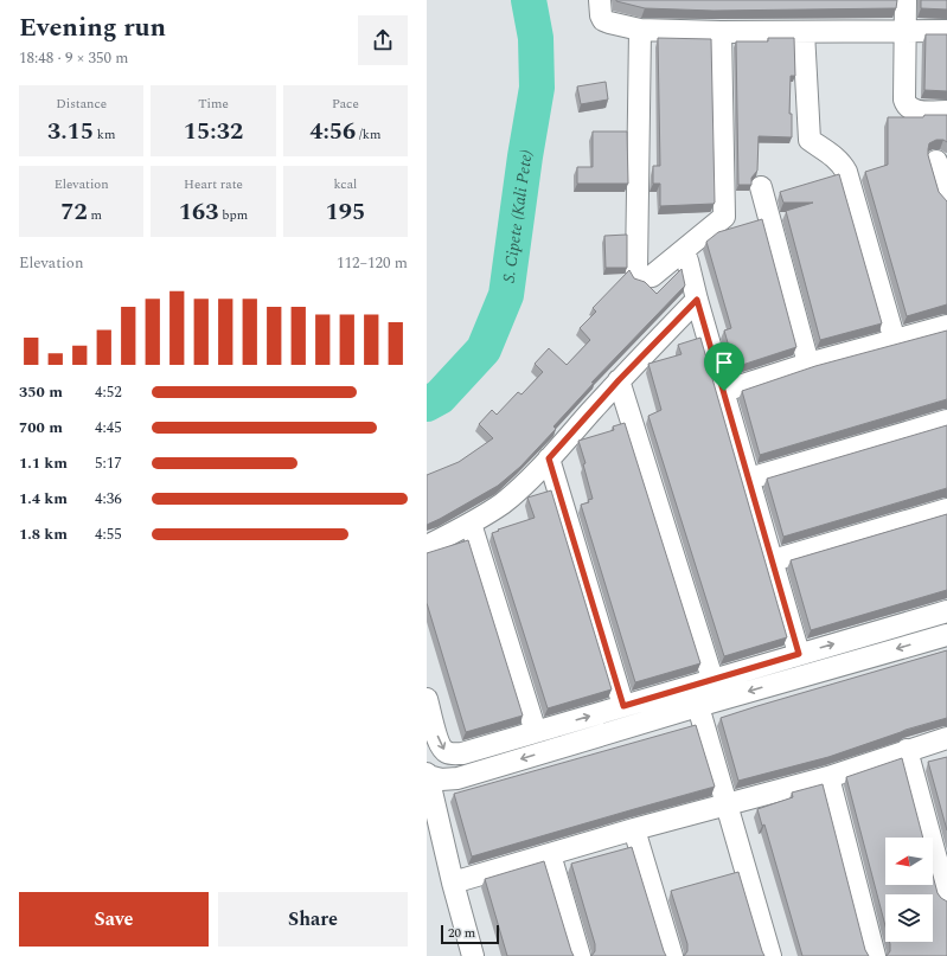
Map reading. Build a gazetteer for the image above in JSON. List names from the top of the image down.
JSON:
{
  "water": ["S. Cipete (Kali Pete)"],
  "scale_bar": "20 m",
  "north": "left",
  "page": {
    "heading": ["Evening run", "18:48 · 9 × 350 m"],
    "stats": [
      ["Distance", "3.15 km"],
      ["Time", "15:32"],
      ["Pace", "4:56 /km"],
      ["Elevation", "72 m"],
      ["Heart rate", "163 bpm"],
      ["kcal", "195"]
    ],
    "chart": ["Elevation", "112–120 m"],
    "list": [
      {
        "name": "350 m",
        "note": "4:52"
      },
      {
        "name": "700 m",
        "note": "4:45"
      },
      {
        "name": "1.1 km",
        "note": "5:17"
      },
      {
        "name": "1.4 km",
        "note": "4:36"
      },
      {
        "name": "1.8 km",
        "note": "4:55"
      }
    ],
    "buttons": ["Save", "Share"],
    "scale": "20 m"
  }
}
